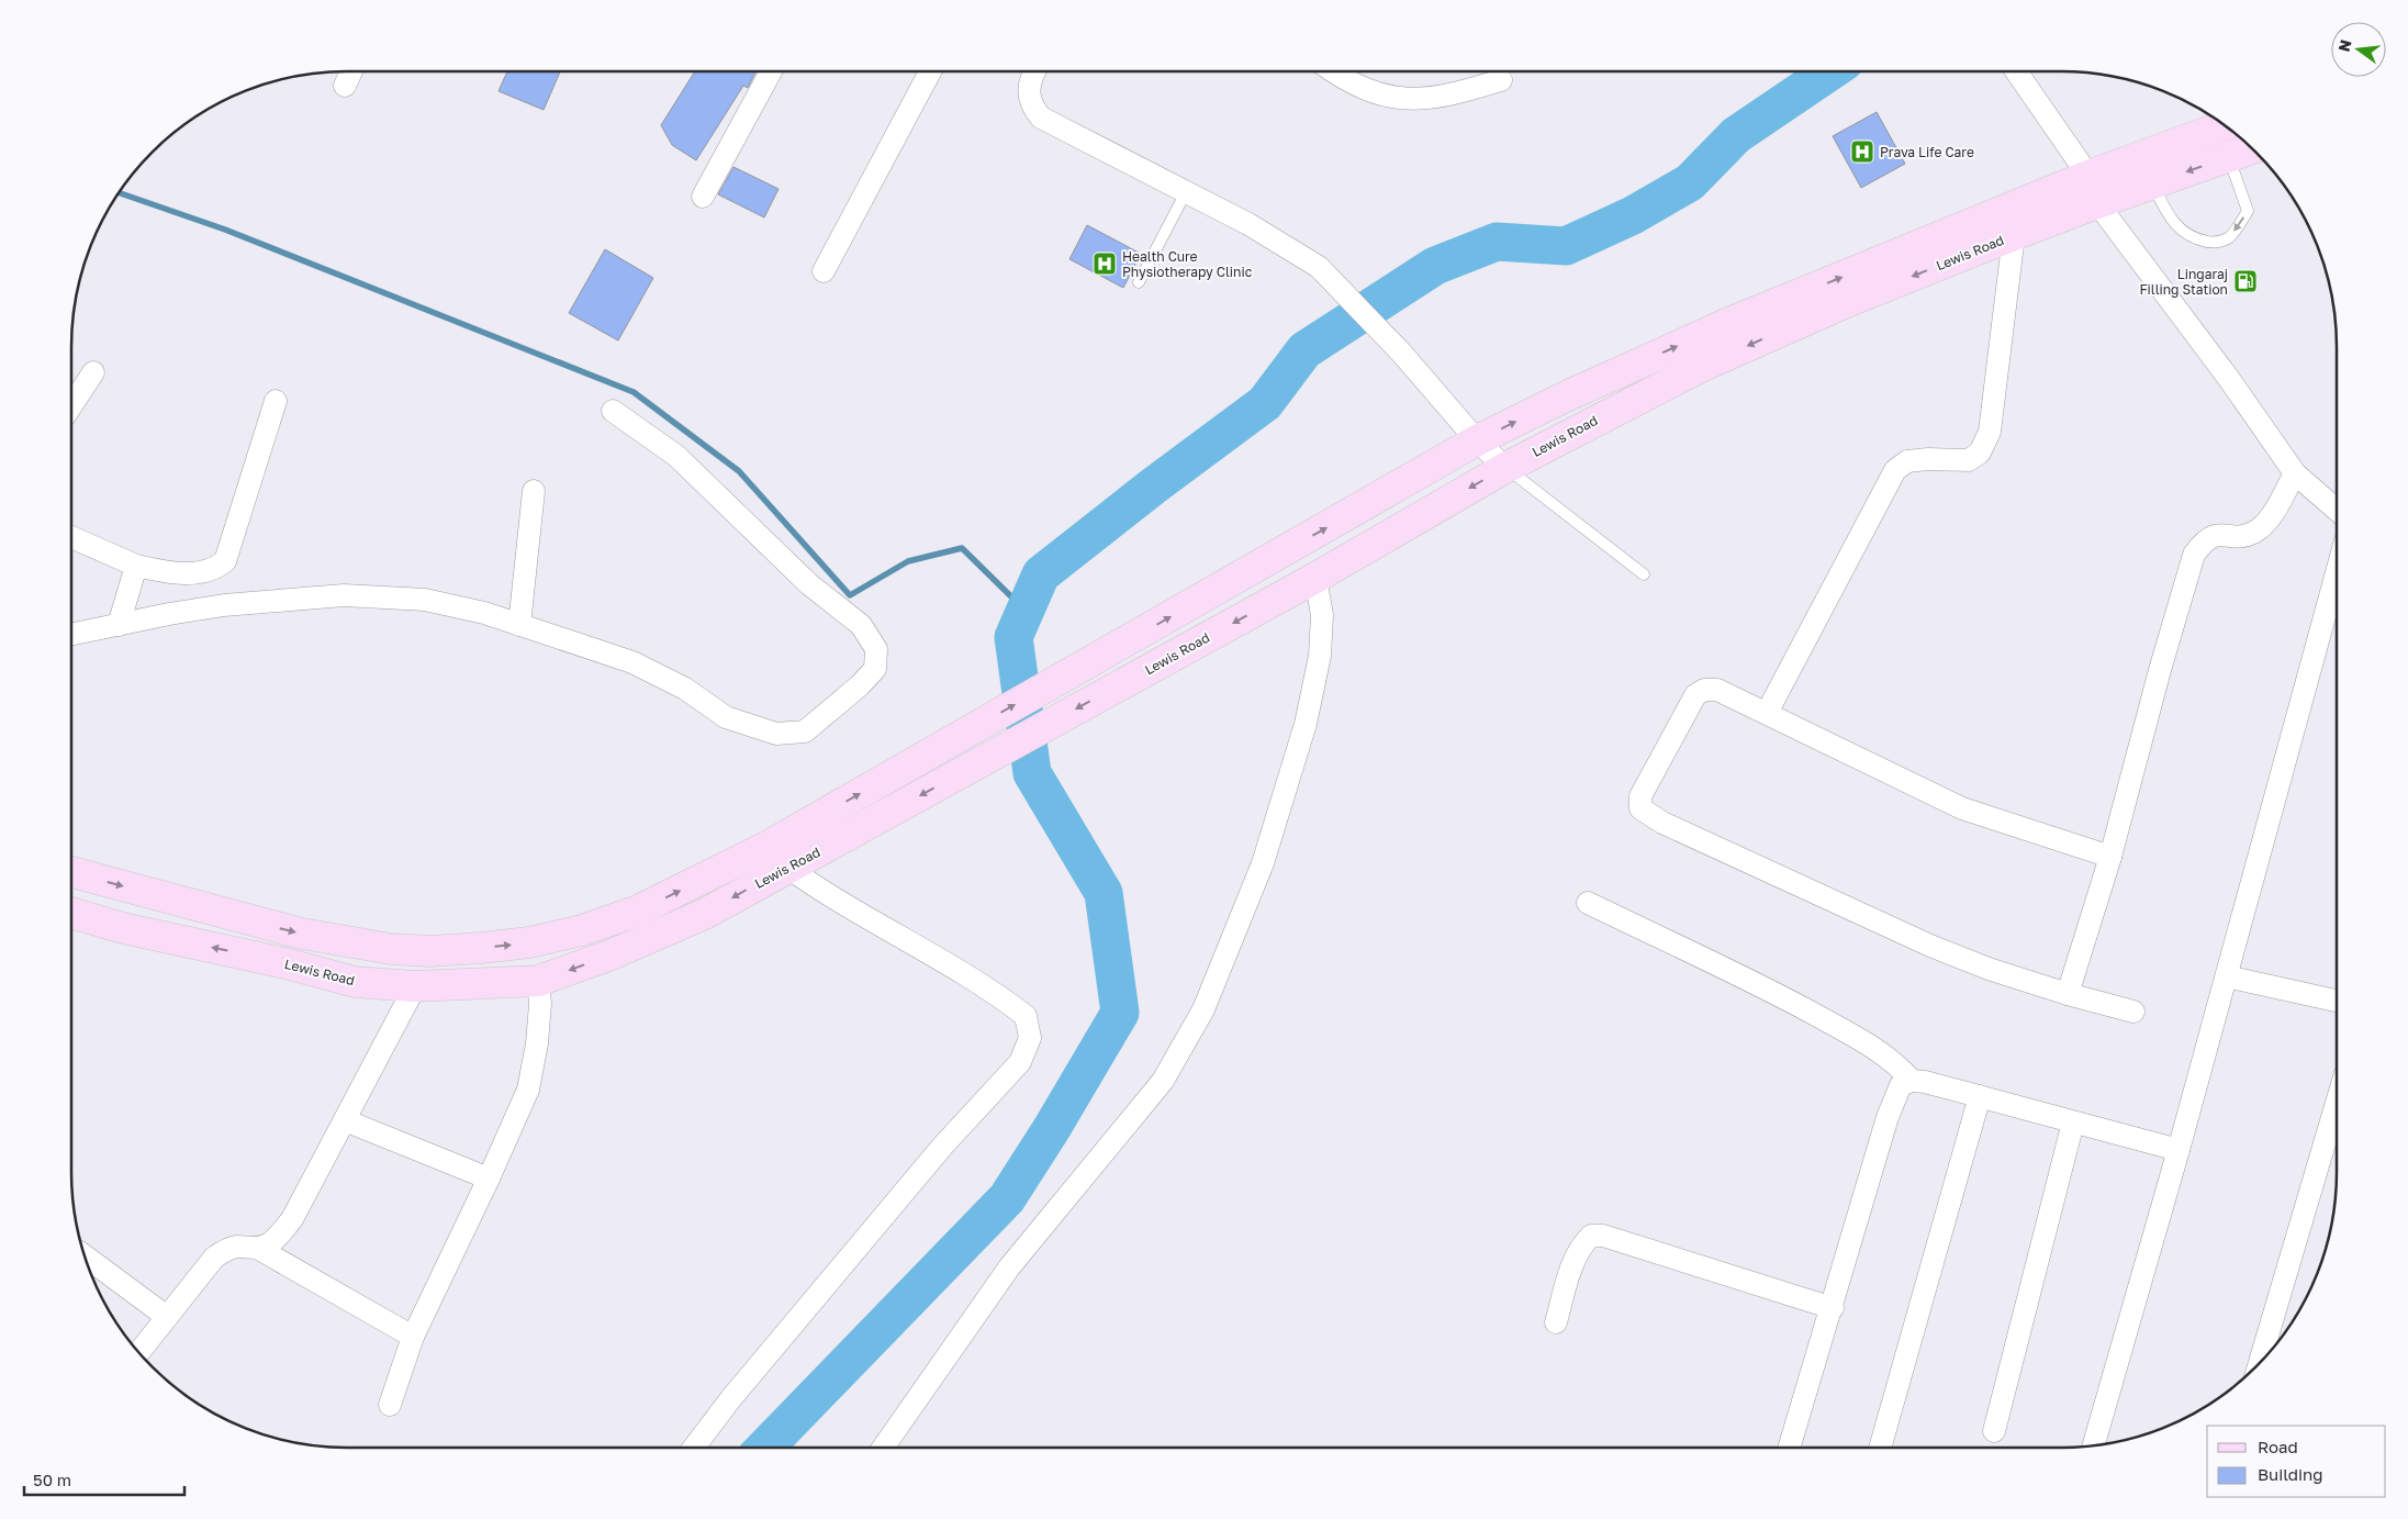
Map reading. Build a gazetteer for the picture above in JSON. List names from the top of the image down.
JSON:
{
  "streets": {
    "main road": ["Lewis Road"]
  },
  "places": {
    "hospital": ["Prava Life Care", "Health Cure Physiotherapy Clinic"],
    "fuel station": ["Lingaraj Filling Station"]
  },
  "legend": ["Road", "Building"],
  "scale_bar": "50 m",
  "north": "left"
}
